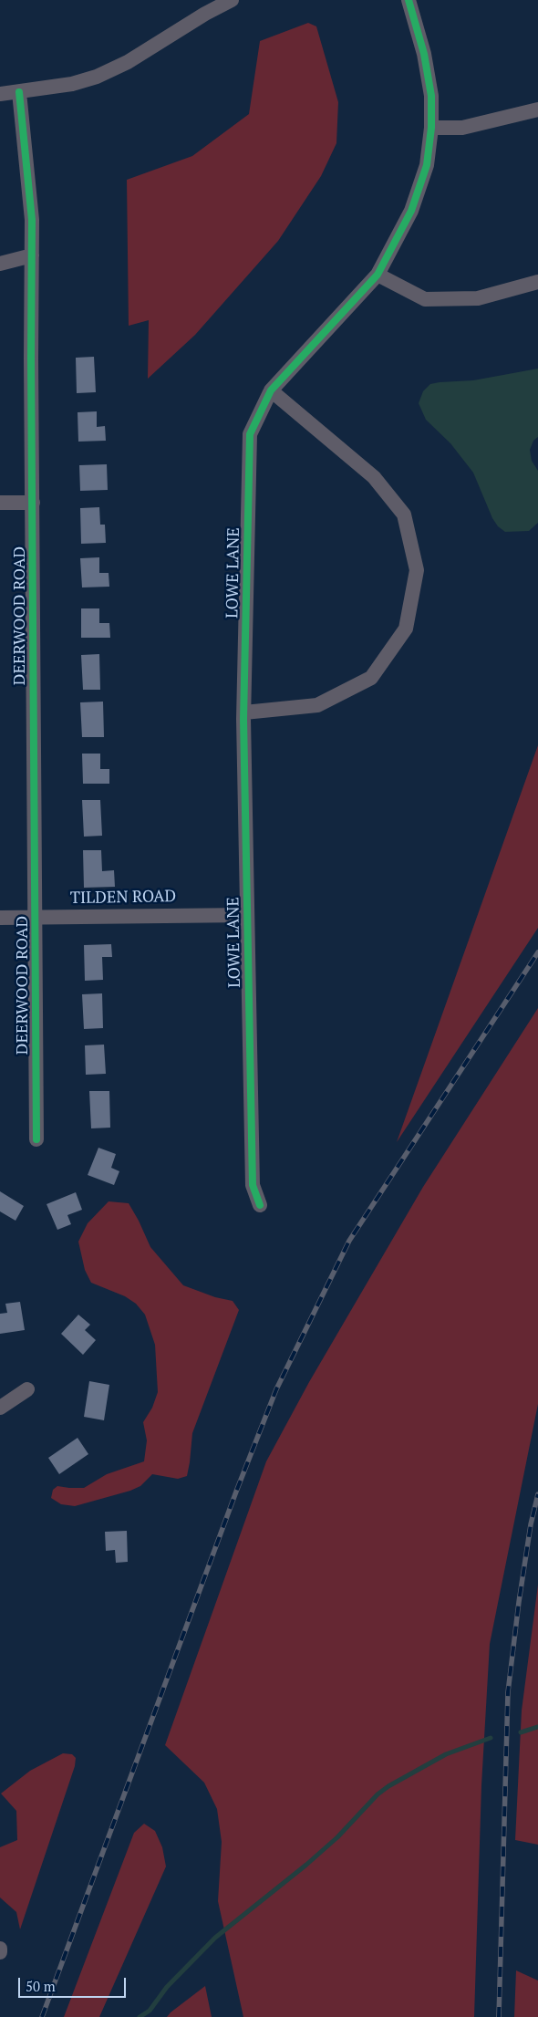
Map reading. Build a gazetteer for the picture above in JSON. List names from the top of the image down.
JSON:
{
  "streets": {
    "street": ["LOWE LANE", "DEERWOOD ROAD", "TILDEN ROAD"]
  },
  "crossings": [
    ["LOWE LANE", "TILDEN ROAD"],
    ["DEERWOOD ROAD", "TILDEN ROAD"]
  ],
  "scale_bar": "50 m"
}
